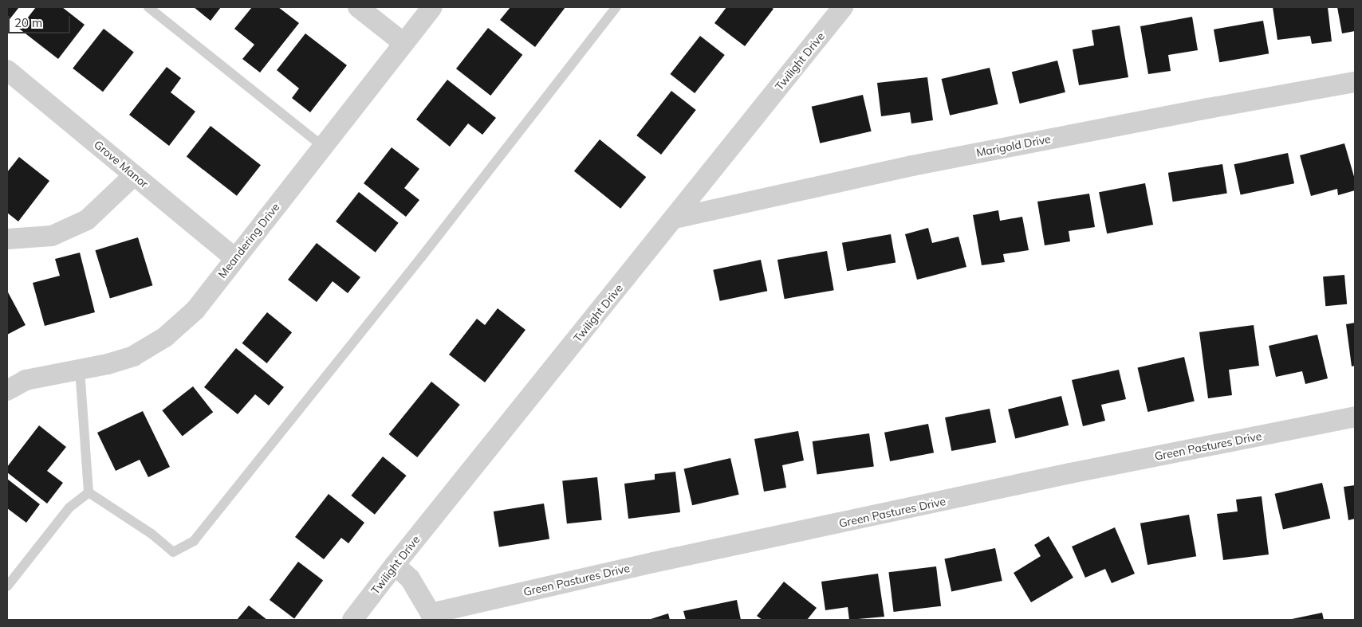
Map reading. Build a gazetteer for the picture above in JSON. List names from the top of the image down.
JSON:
{
  "streets": {
    "street": [
      "Twilight Drive",
      "Marigold Drive",
      "Grove Manor",
      "Meandering Drive",
      "Green Pastures Drive"
    ]
  },
  "crossings": [
    ["Twilight Drive", "Marigold Drive"],
    ["Grove Manor", "Meandering Drive"]
  ],
  "scale_bar": "20 m"
}
